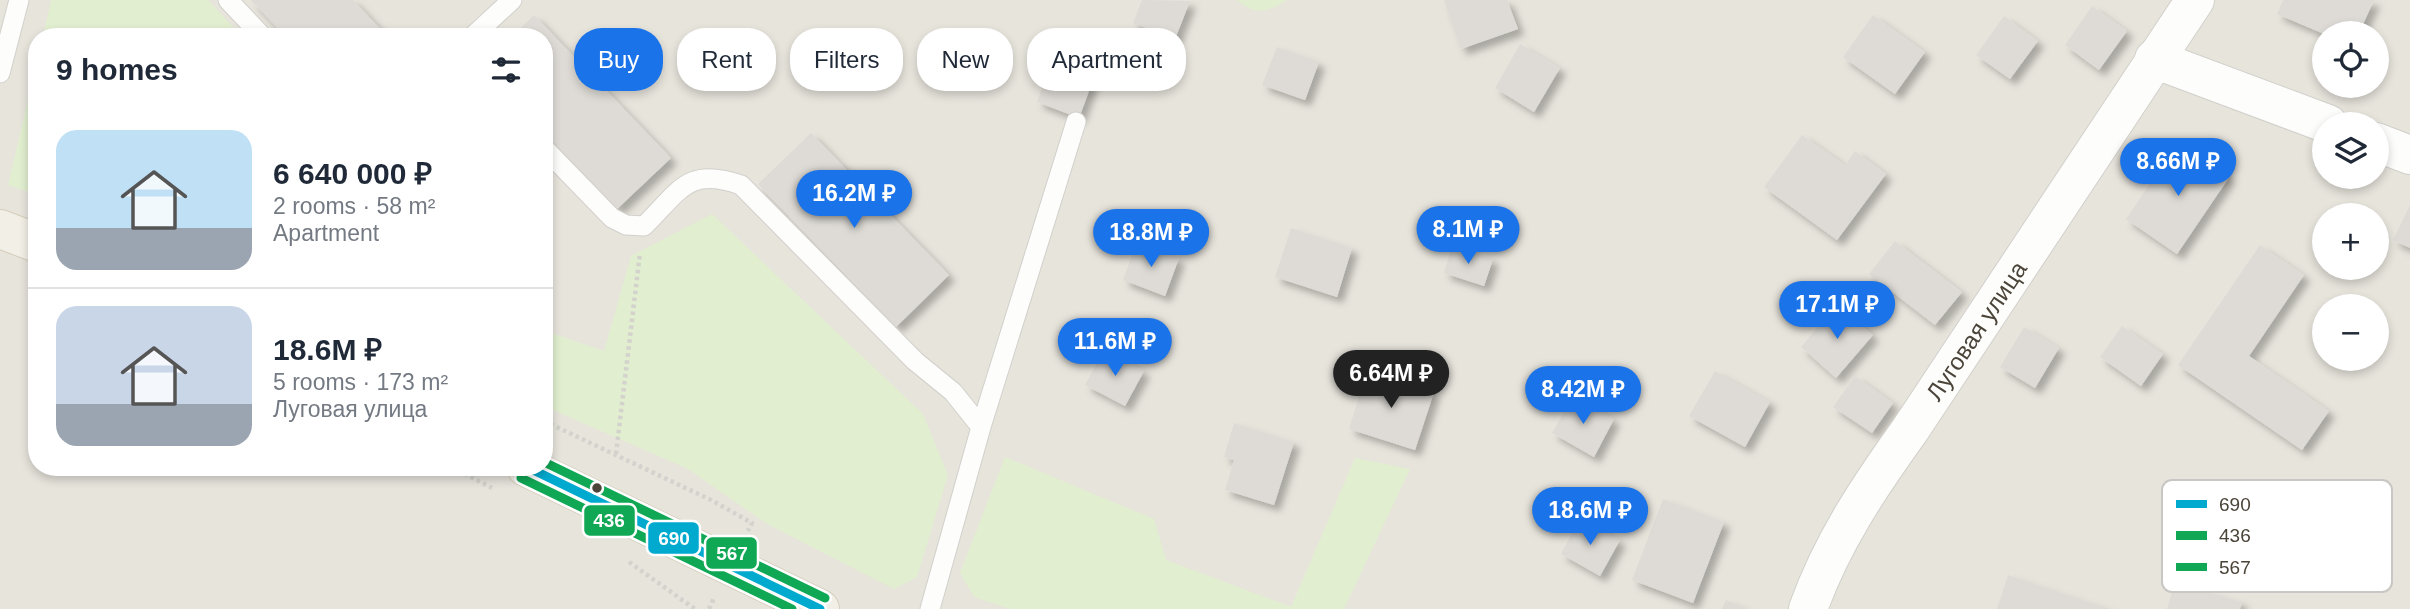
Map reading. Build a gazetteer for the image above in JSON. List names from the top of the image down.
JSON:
{
  "streets": {
    "street": ["Луговая улица"]
  },
  "lines": ["transit line 567", "transit line 690", "transit line 436"],
  "legend": ["690", "436", "567"],
  "page": {
    "map_buttons": ["+", "−"],
    "chip": [
      "Buy",
      "Rent",
      "Filters",
      "New",
      "Apartment"
    ],
    "heading": "9 homes",
    "list": [
      {
        "name": "6 640 000 ₽",
        "note": "2 rooms · 58 m² · Apartment"
      },
      {
        "name": "18.6M ₽",
        "note": "5 rooms · 173 m² · Луговая улица"
      }
    ],
    "price": [
      "8.66M ₽",
      "16.2M ₽",
      "8.1M ₽",
      "18.8M ₽",
      "17.1M ₽",
      "11.6M ₽",
      "6.64M ₽",
      "8.42M ₽",
      "18.6M ₽"
    ]
  }
}
